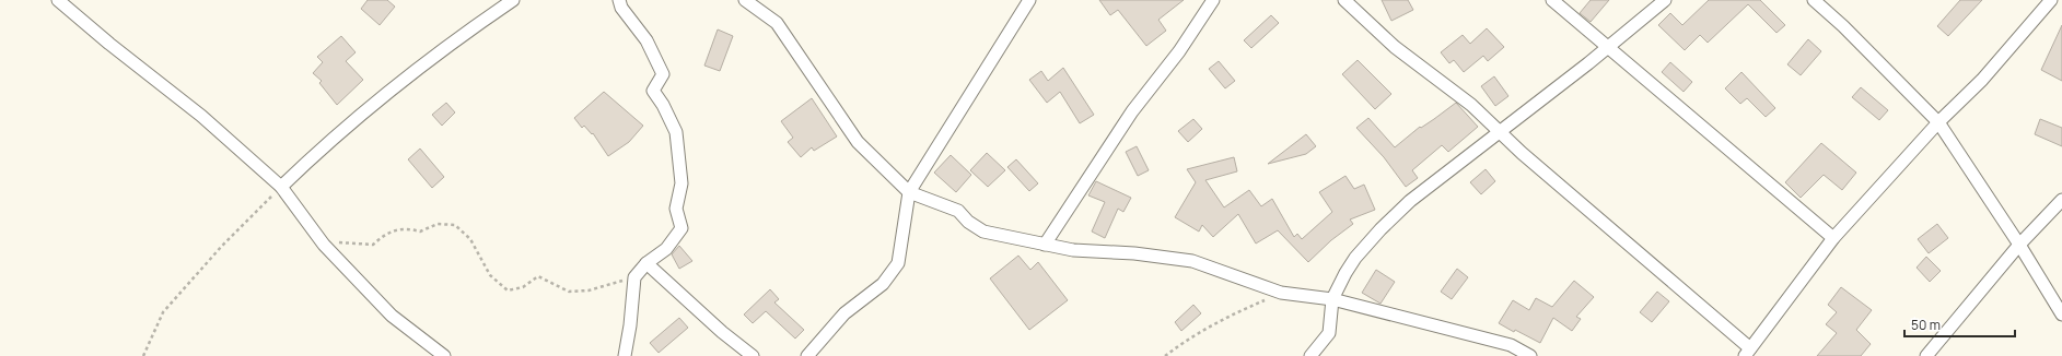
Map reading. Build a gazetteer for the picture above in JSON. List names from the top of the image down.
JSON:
{
  "scale_bar": "50 m"
}
